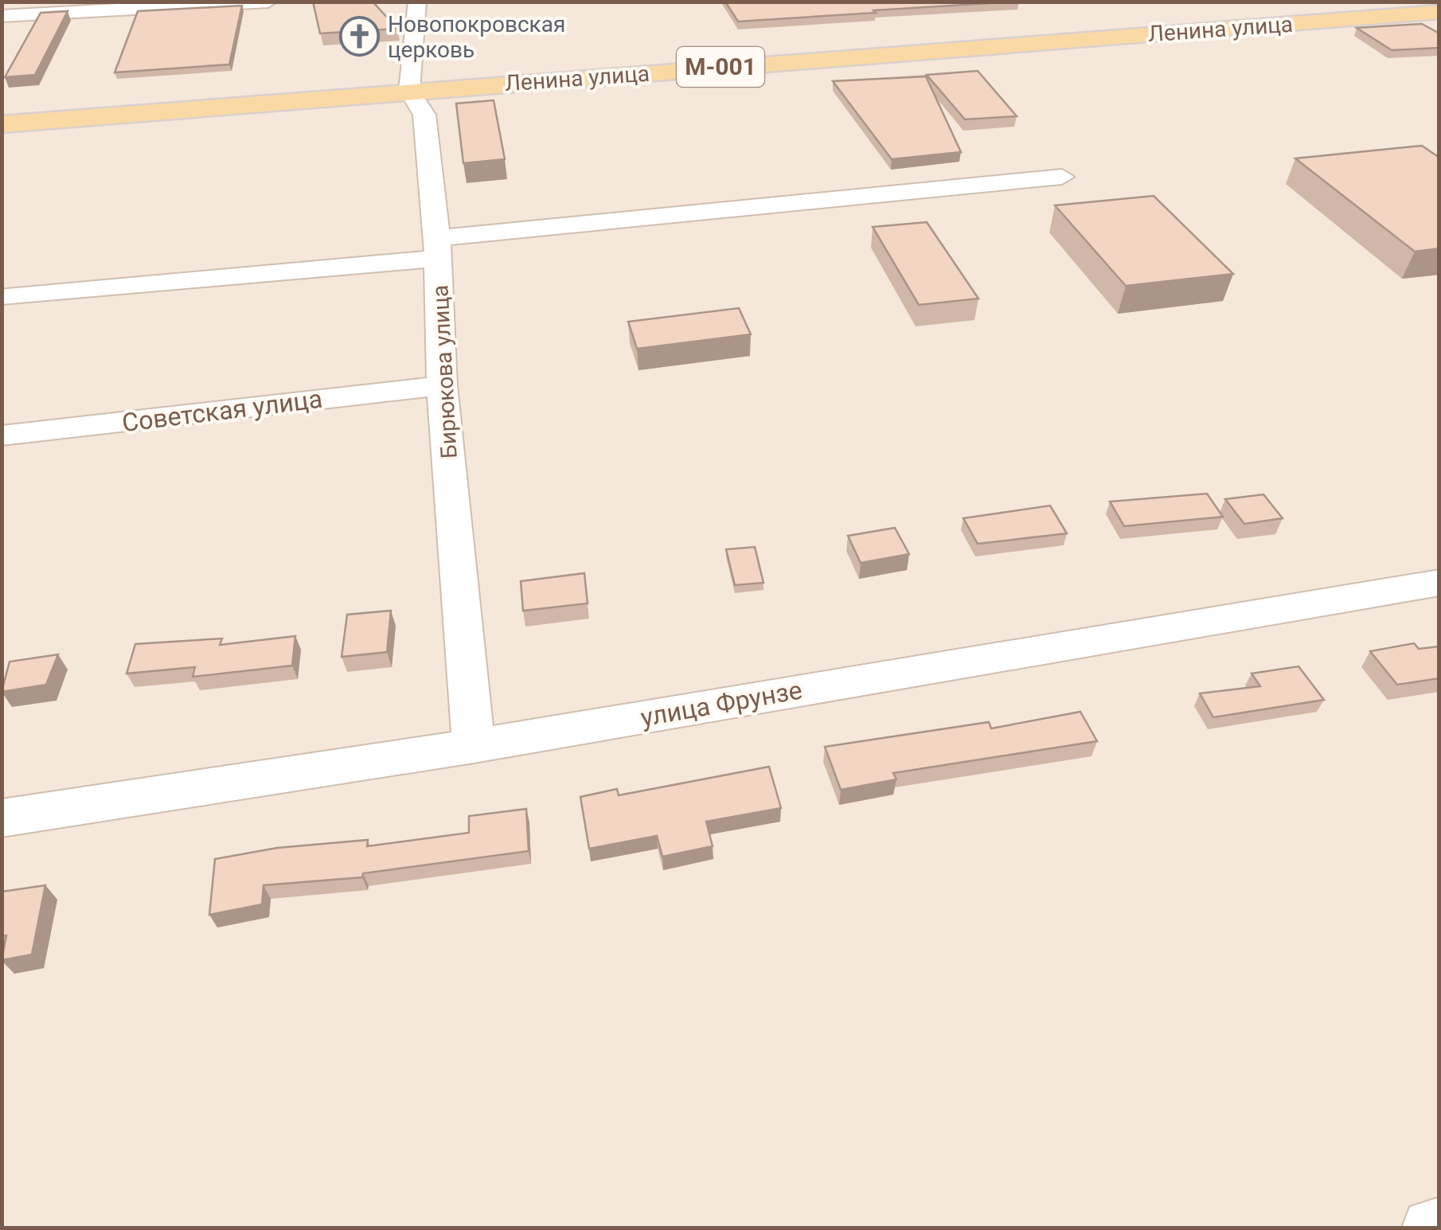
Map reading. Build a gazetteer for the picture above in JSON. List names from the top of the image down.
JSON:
{
  "streets": {
    "main road": ["Ленина улица", "М-001"],
    "street": ["Бирюкова улица", "Советская улица", "улица Фрунзе"]
  },
  "crossings": [
    ["Ленина улица", "Бирюкова улица"],
    ["Бирюкова улица", "Советская улица"],
    ["Бирюкова улица", "улица Фрунзе"]
  ],
  "places": {
    "church": ["Новопокровская церковь"]
  }
}
